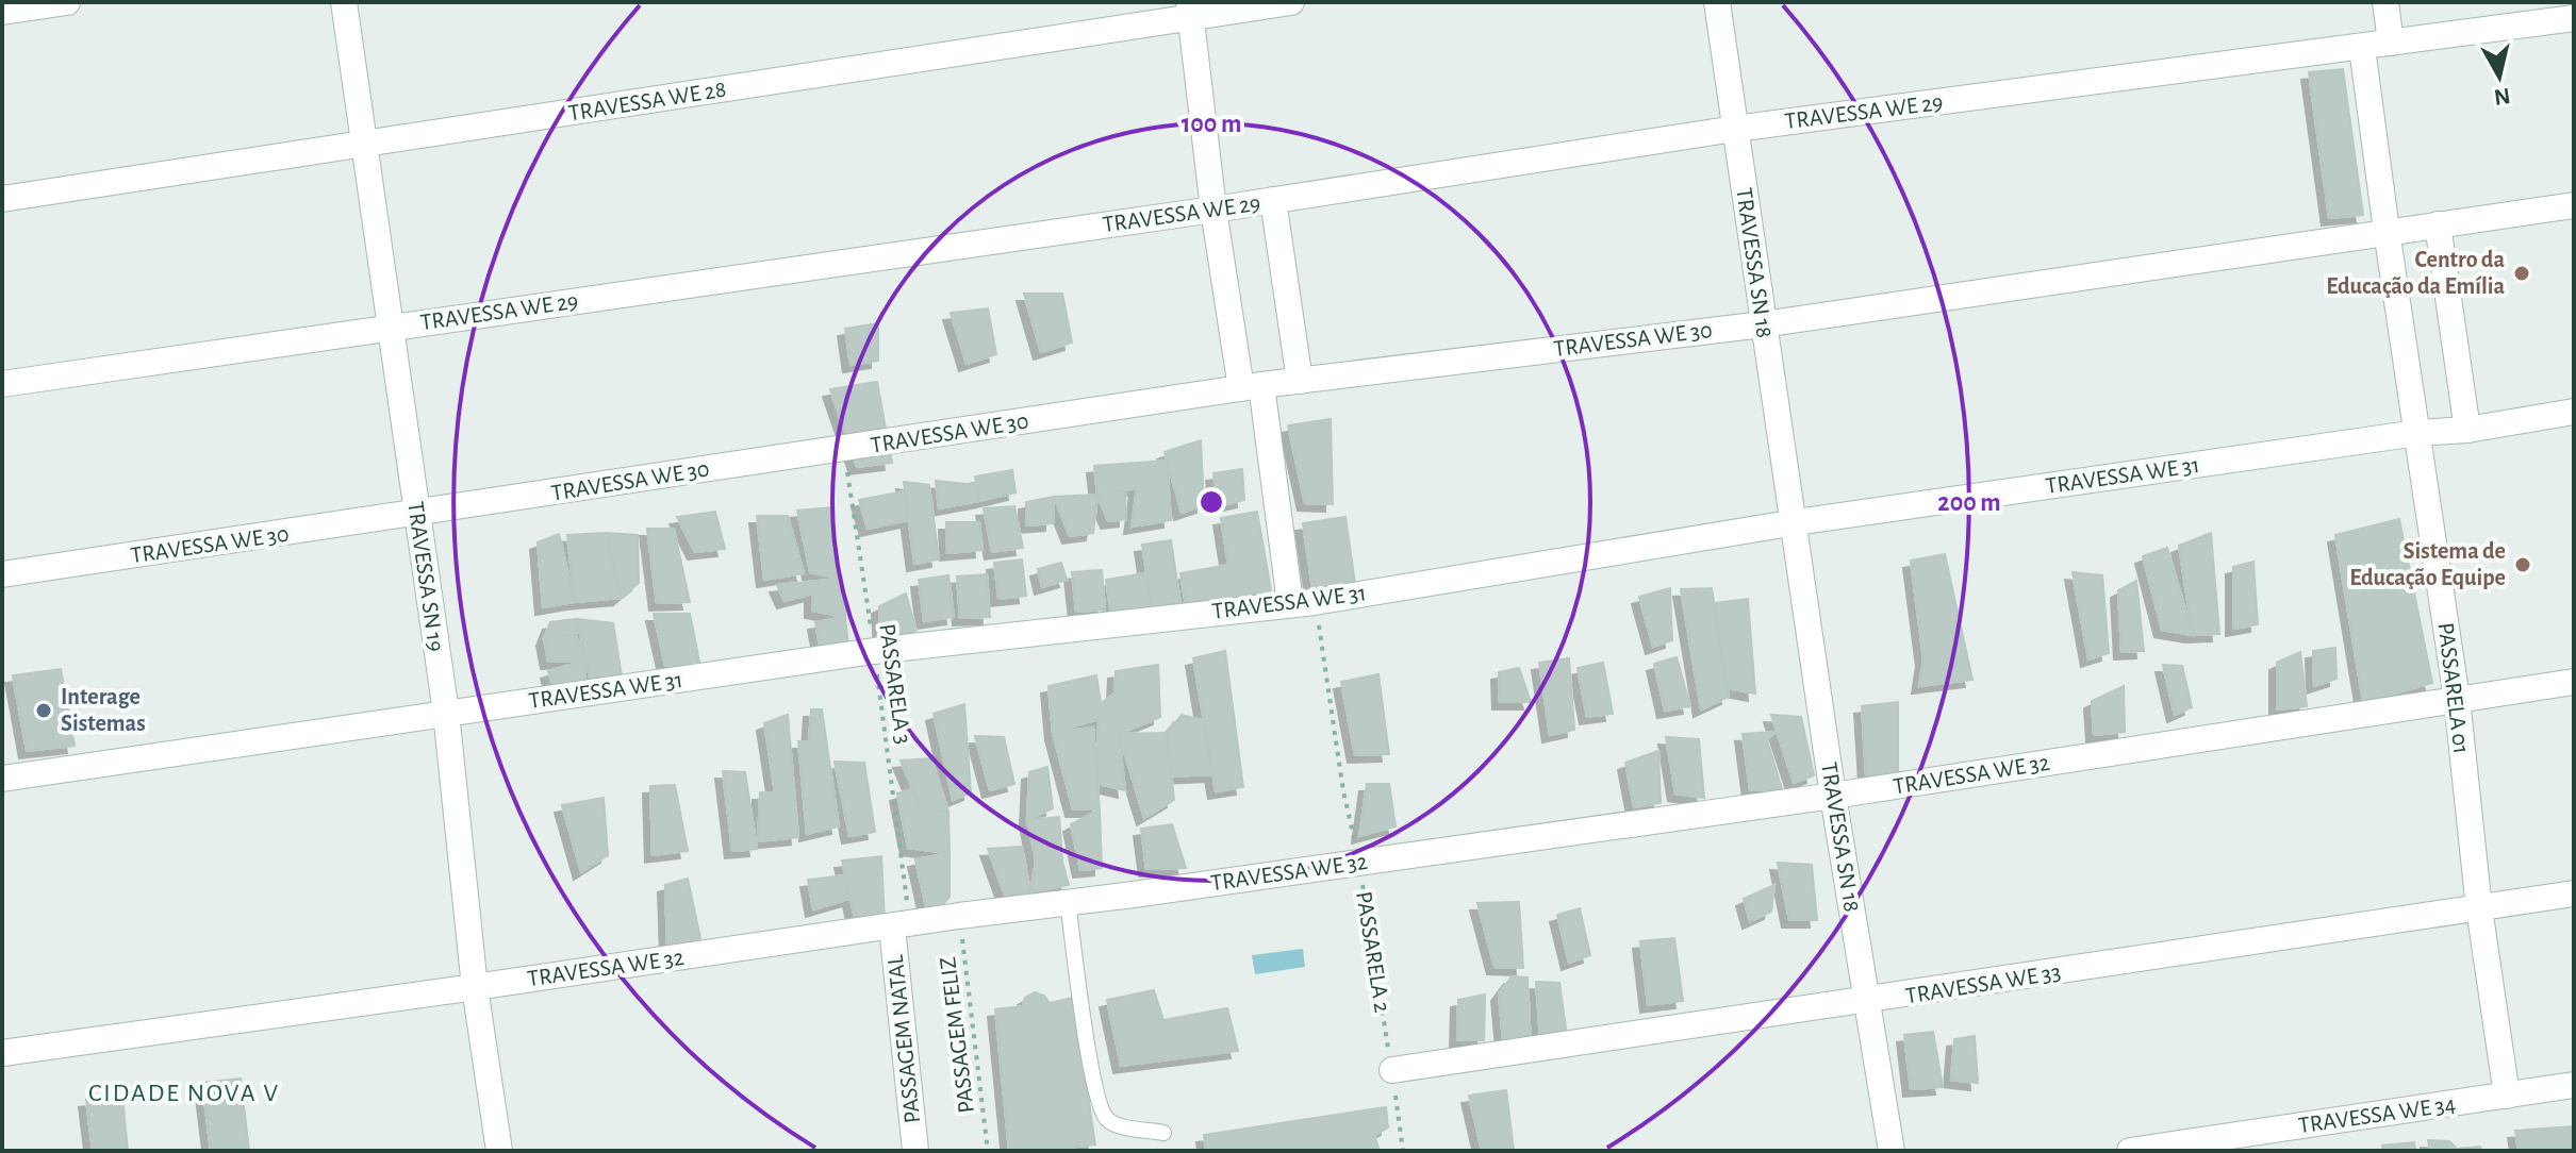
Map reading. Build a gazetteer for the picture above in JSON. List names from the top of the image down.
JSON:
{
  "streets": {
    "street": [
      "TRAVESSA WE 28",
      "TRAVESSA WE 29",
      "TRAVESSA SN 18",
      "TRAVESSA WE 30",
      "TRAVESSA WE 31",
      "TRAVESSA SN 19",
      "PASSARELA 01",
      "TRAVESSA WE 32",
      "TRAVESSA WE 33",
      "PASSAGEM NATAL",
      "TRAVESSA WE 34"
    ],
    "path": ["PASSARELA 3", "PASSARELA 2", "PASSAGEM FELIZ"]
  },
  "crossings": [
    ["TRAVESSA WE 28", "TRAVESSA SN 19"],
    ["TRAVESSA WE 29", "TRAVESSA SN 18"],
    ["TRAVESSA WE 29", "TRAVESSA SN 19"],
    ["TRAVESSA WE 29", "PASSARELA 01"],
    ["TRAVESSA SN 18", "TRAVESSA WE 30"],
    ["TRAVESSA SN 18", "TRAVESSA WE 31"],
    ["TRAVESSA SN 18", "TRAVESSA WE 32"],
    ["TRAVESSA SN 18", "TRAVESSA WE 33"],
    ["TRAVESSA WE 30", "TRAVESSA SN 19"],
    ["TRAVESSA WE 30", "PASSARELA 3"],
    ["TRAVESSA WE 30", "PASSARELA 01"],
    ["TRAVESSA WE 31", "TRAVESSA SN 19"],
    ["TRAVESSA WE 31", "PASSARELA 3"],
    ["TRAVESSA WE 31", "PASSARELA 01"],
    ["TRAVESSA WE 31", "PASSARELA 2"],
    ["TRAVESSA SN 19", "TRAVESSA WE 32"],
    ["PASSARELA 3", "TRAVESSA WE 32"],
    ["PASSARELA 3", "PASSAGEM NATAL"],
    ["PASSARELA 01", "TRAVESSA WE 32"],
    ["PASSARELA 01", "TRAVESSA WE 33"],
    ["PASSARELA 01", "TRAVESSA WE 34"],
    ["TRAVESSA WE 32", "PASSARELA 2"],
    ["TRAVESSA WE 32", "PASSAGEM FELIZ"],
    ["TRAVESSA WE 32", "PASSAGEM NATAL"],
    ["PASSARELA 2", "TRAVESSA WE 33"]
  ],
  "districts": ["CIDADE NOVA V"],
  "places": ["Centro da Educação da Emília", "Sistema de Educação Equipe", "Interage Sistemas"],
  "north": "bottom",
  "rings": ["100 m", "200 m"]
}
